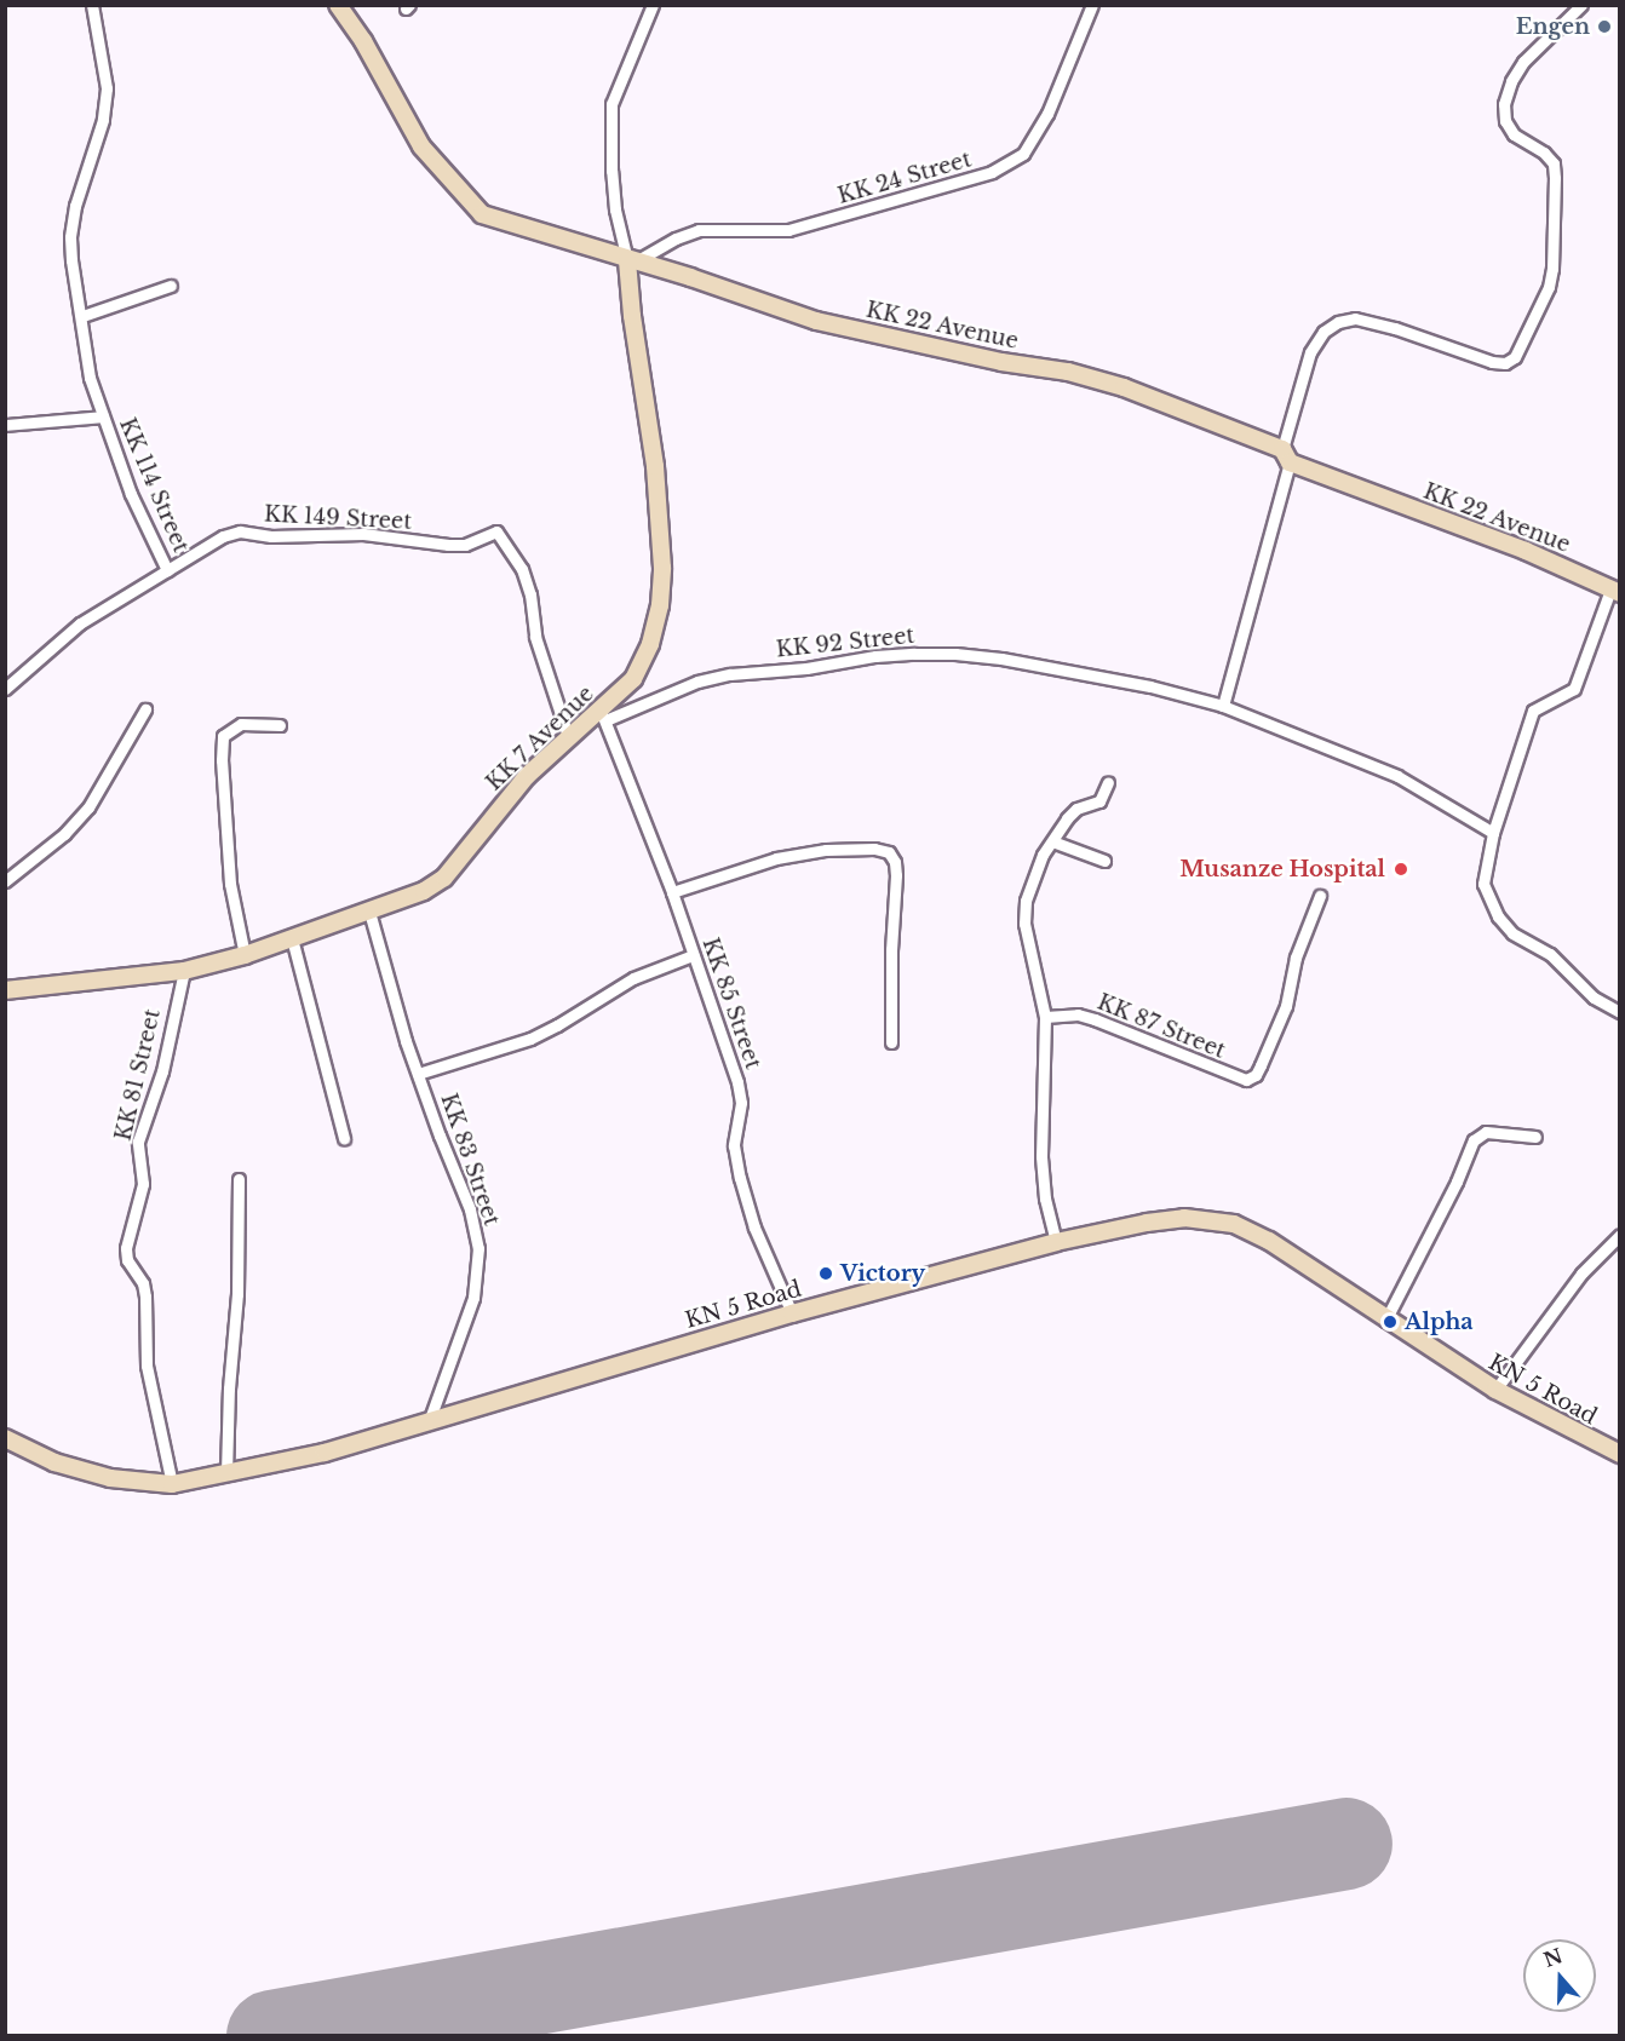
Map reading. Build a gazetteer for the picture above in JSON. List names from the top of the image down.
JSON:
{
  "streets": {
    "street": [
      "KK 24 Street",
      "KK 22 Avenue",
      "KK 114 Street",
      "KK 149 Street",
      "KK 92 Street",
      "KK 7 Avenue",
      "KK 85 Street",
      "KK 87 Street",
      "KK 81 Street",
      "KK 83 Street",
      "KN 5 Road"
    ]
  },
  "crossings": [
    ["KK 24 Street", "KK 22 Avenue"],
    ["KK 24 Street", "KK 7 Avenue"],
    ["KK 22 Avenue", "KK 7 Avenue"],
    ["KK 114 Street", "KK 149 Street"],
    ["KK 149 Street", "KK 7 Avenue"],
    ["KK 92 Street", "KK 7 Avenue"],
    ["KK 92 Street", "KK 85 Street"],
    ["KK 7 Avenue", "KK 85 Street"],
    ["KK 7 Avenue", "KK 81 Street"],
    ["KK 7 Avenue", "KK 83 Street"],
    ["KK 85 Street", "KN 5 Road"],
    ["KK 81 Street", "KN 5 Road"],
    ["KK 83 Street", "KN 5 Road"]
  ],
  "places": [
    "Engen",
    "Musanze Hospital",
    "Victory",
    "Alpha"
  ],
  "north": "top"
}
